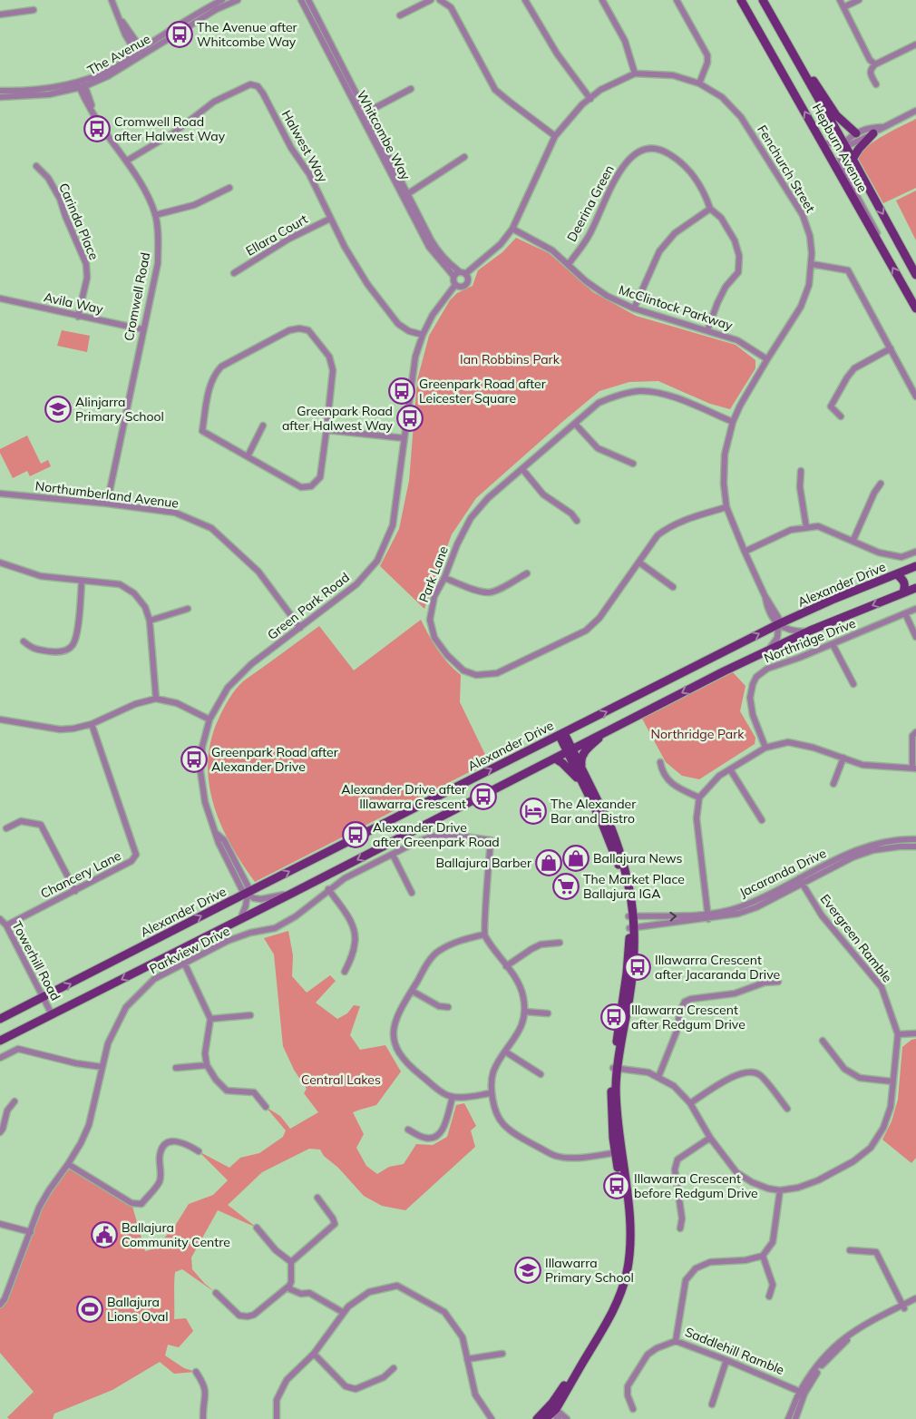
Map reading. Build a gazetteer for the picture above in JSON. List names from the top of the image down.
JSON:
{
  "streets": {
    "main road": ["Hepburn Avenue", "Alexander Drive"],
    "street": [
      "The Avenue",
      "Whitcombe Way",
      "Halwest Way",
      "Fenchurch Street",
      "Deerina Green",
      "Carinda Place",
      "Ellara Court",
      "Cromwell Road",
      "Avila Way",
      "McClintock Parkway",
      "Northumberland Avenue",
      "Park Lane",
      "Green Park Road",
      "Northridge Drive",
      "Jacaranda Drive",
      "Chancery Lane",
      "Evergreen Ramble",
      "Parkview Drive",
      "Towerhill Road",
      "Saddlehill Ramble"
    ]
  },
  "crossings": [
    ["The Avenue", "Cromwell Road"],
    ["Whitcombe Way", "Fenchurch Street"],
    ["Whitcombe Way", "Green Park Road"],
    ["Halwest Way", "Ellara Court"],
    ["Halwest Way", "Cromwell Road"],
    ["Halwest Way", "Green Park Road"],
    ["Fenchurch Street", "McClintock Parkway"],
    ["Fenchurch Street", "Park Lane"],
    ["Fenchurch Street", "Alexander Drive"],
    ["Fenchurch Street", "Green Park Road"],
    ["Deerina Green", "McClintock Parkway"],
    ["Carinda Place", "Avila Way"],
    ["Cromwell Road", "Avila Way"],
    ["Cromwell Road", "Northumberland Avenue"],
    ["Northumberland Avenue", "Green Park Road"],
    ["Alexander Drive", "Green Park Road"],
    ["Alexander Drive", "Towerhill Road"],
    ["Jacaranda Drive", "Evergreen Ramble"],
    ["Chancery Lane", "Towerhill Road"]
  ],
  "parks": ["Ian Robbins Park", "Northridge Park", "Central Lakes"],
  "places": {
    "bus stop": [
      "The Avenue after Whitcombe Way",
      "Cromwell Road after Halwest Way",
      "Greenpark Road after Leicester Square",
      "Greenpark Road after Halwest Way",
      "Greenpark Road after Alexander Drive",
      "Alexander Drive after Illawarra Crescent",
      "Alexander Drive after Greenpark Road",
      "Illawarra Crescent after Jacaranda Drive",
      "Illawarra Crescent after Redgum Drive",
      "Illawarra Crescent before Redgum Drive"
    ],
    "school or university": ["Alinjarra Primary School", "Illawarra Primary School"],
    "hotel": ["The Alexander Bar and Bistro"],
    "shop": ["Ballajura News", "Ballajura Barber"],
    "supermarket": ["The Market Place Ballajura IGA"],
    "public building": ["Ballajura Community Centre"],
    "sports": ["Ballajura Lions Oval"]
  }
}
